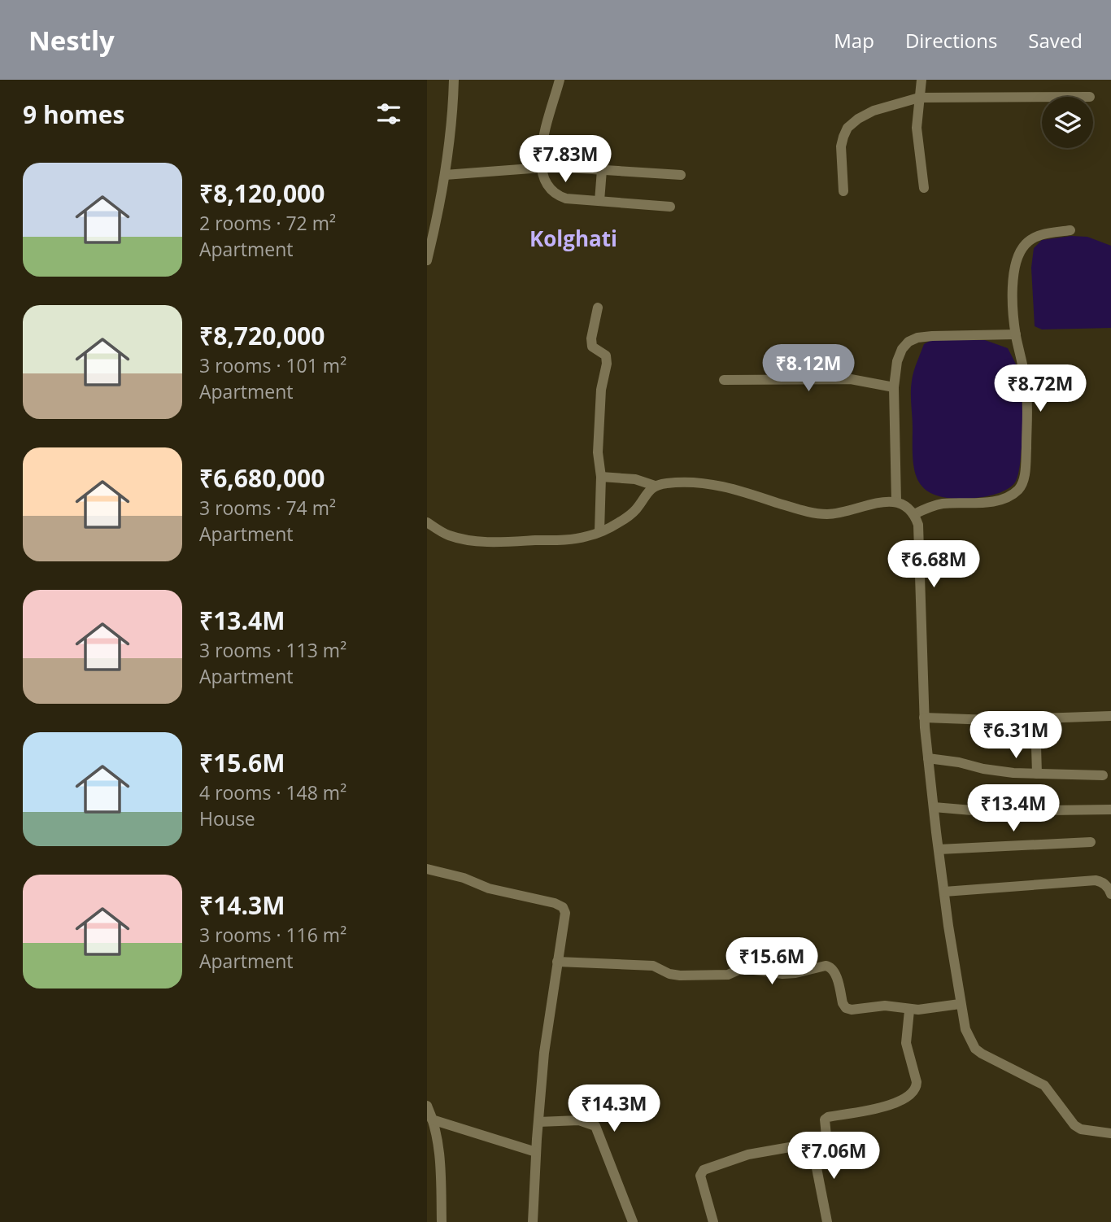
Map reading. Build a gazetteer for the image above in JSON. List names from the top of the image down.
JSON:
{
  "districts": ["Kolghati"],
  "page": {
    "header": "Nestly",
    "nav": ["Map", "Directions", "Saved"],
    "heading": "9 homes",
    "price": [
      "₹7.83M",
      "₹8.12M",
      "₹8.72M",
      "₹6.68M",
      "₹6.31M",
      "₹13.4M",
      "₹15.6M",
      "₹14.3M",
      "₹7.06M"
    ],
    "list": [
      {
        "name": "₹8,120,000",
        "note": "2 rooms · 72 m² · Apartment"
      },
      {
        "name": "₹8,720,000",
        "note": "3 rooms · 101 m² · Apartment"
      },
      {
        "name": "₹6,680,000",
        "note": "3 rooms · 74 m² · Apartment"
      },
      {
        "name": "₹13.4M",
        "note": "3 rooms · 113 m² · Apartment"
      },
      {
        "name": "₹15.6M",
        "note": "4 rooms · 148 m² · House"
      },
      {
        "name": "₹14.3M",
        "note": "3 rooms · 116 m² · Apartment"
      }
    ]
  }
}
